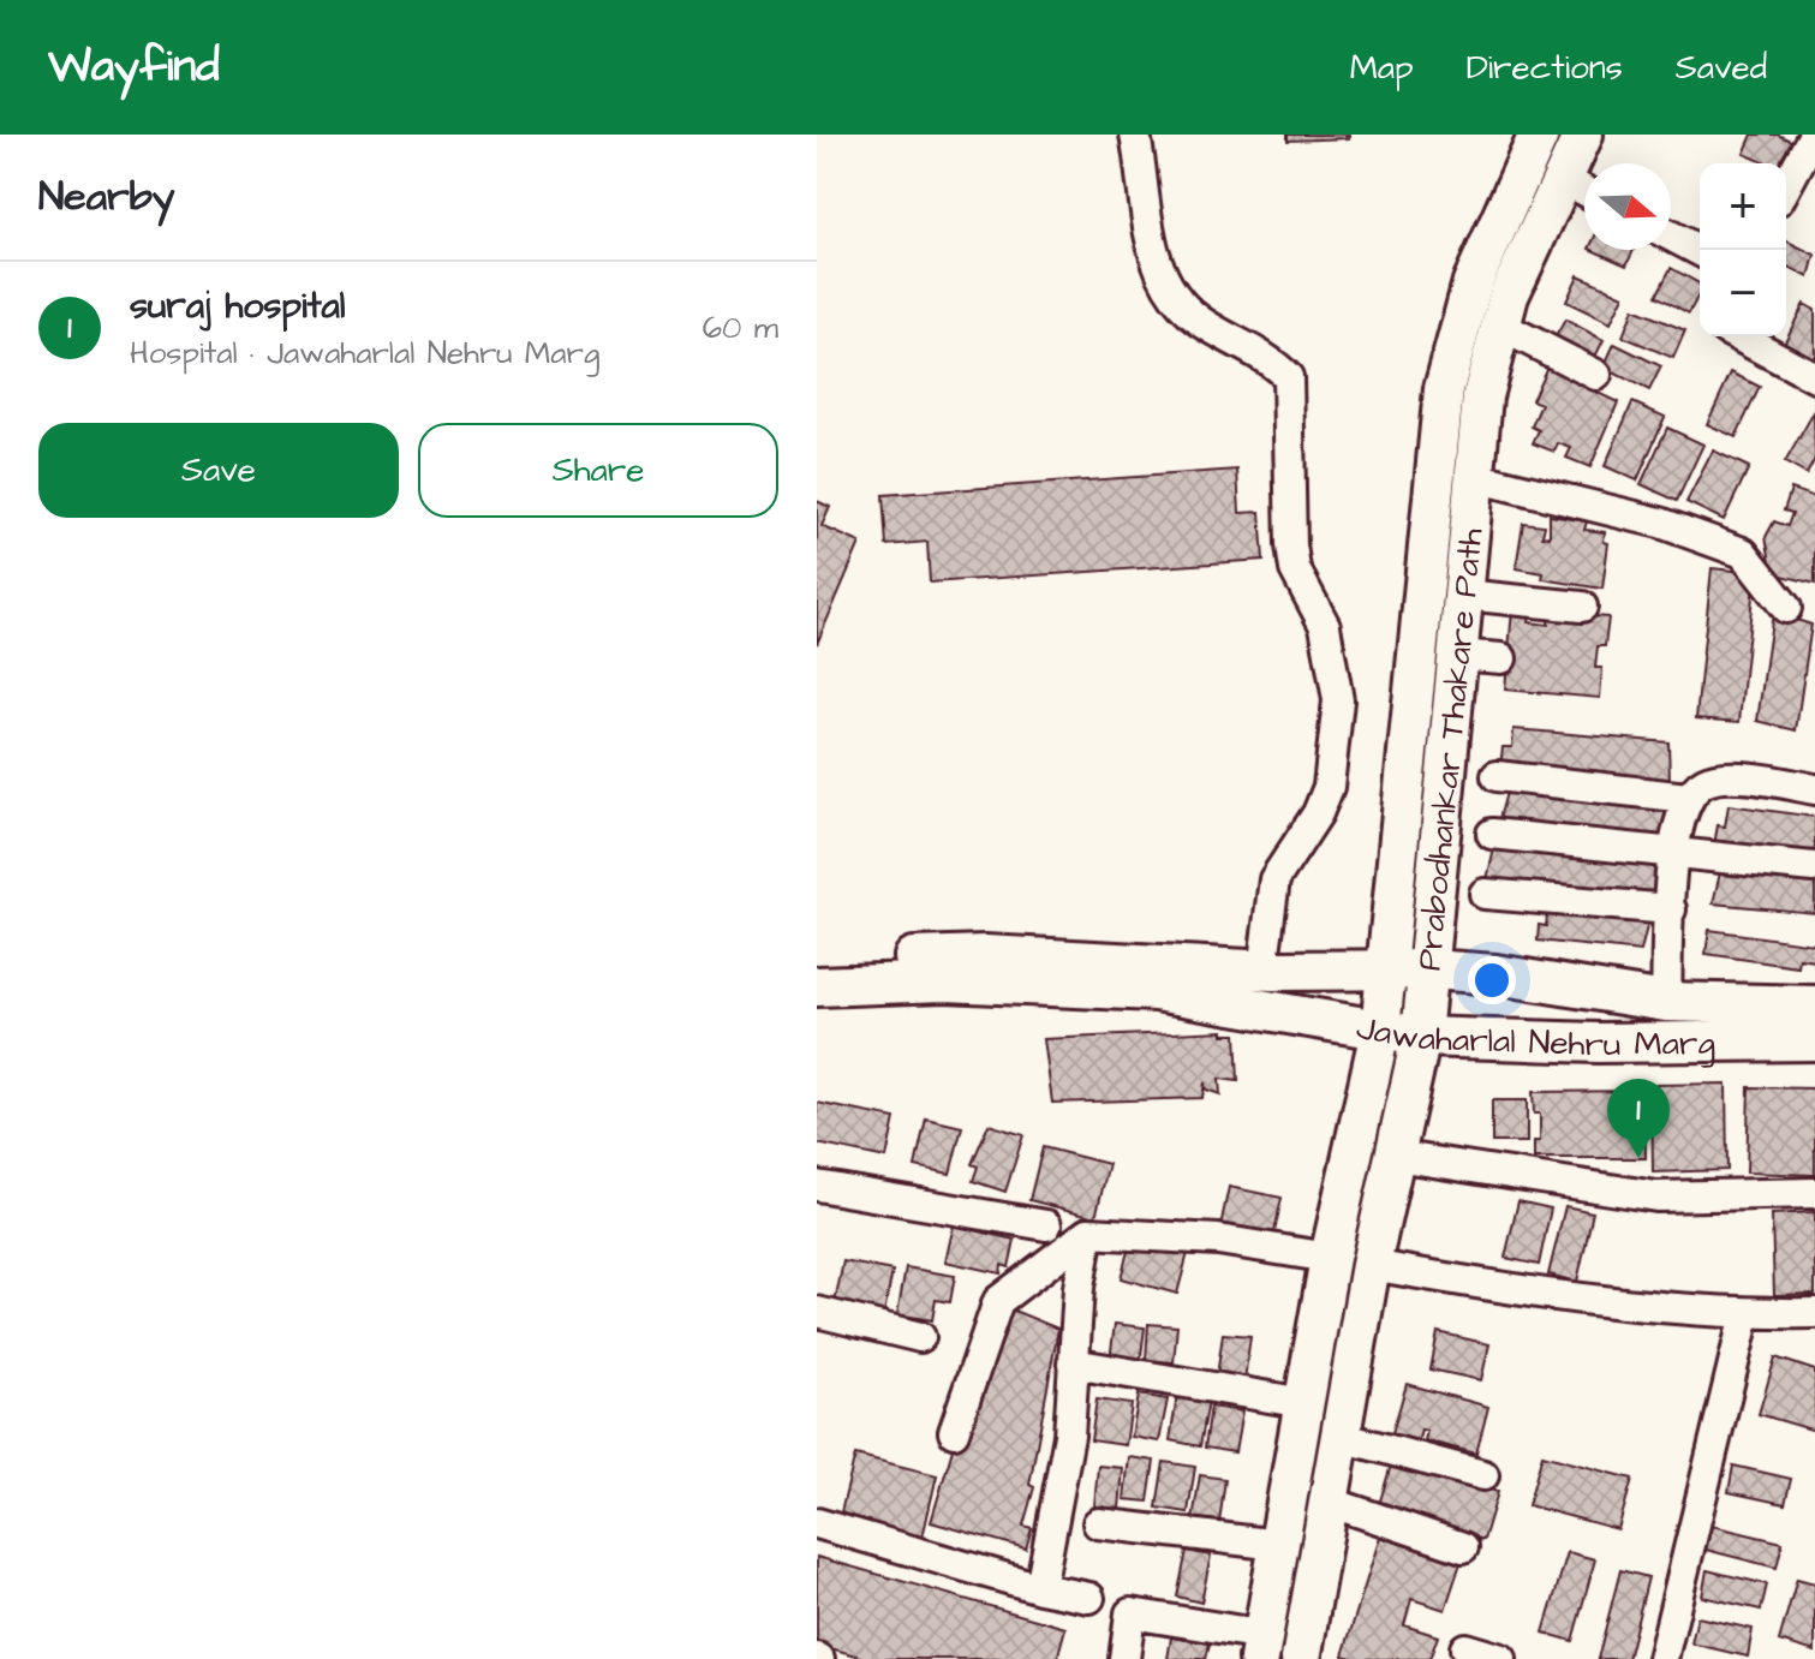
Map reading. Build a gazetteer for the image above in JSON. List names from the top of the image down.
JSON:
{
  "streets": {
    "main road": ["Prabodhankar Thakare Path", "Jawaharlal Nehru Marg"]
  },
  "crossings": [
    ["Prabodhankar Thakare Path", "Jawaharlal Nehru Marg"]
  ],
  "north": "right",
  "page": {
    "header": "Wayfind",
    "nav": ["Map", "Directions", "Saved"],
    "heading": "Nearby",
    "map_buttons": ["+", "−"],
    "list": [
      {
        "mark": "1",
        "name": "suraj hospital",
        "note": "Hospital · Jawaharlal Nehru Marg",
        "value": "60 m"
      }
    ],
    "buttons": ["Save", "Share"],
    "pins": "1"
  }
}
